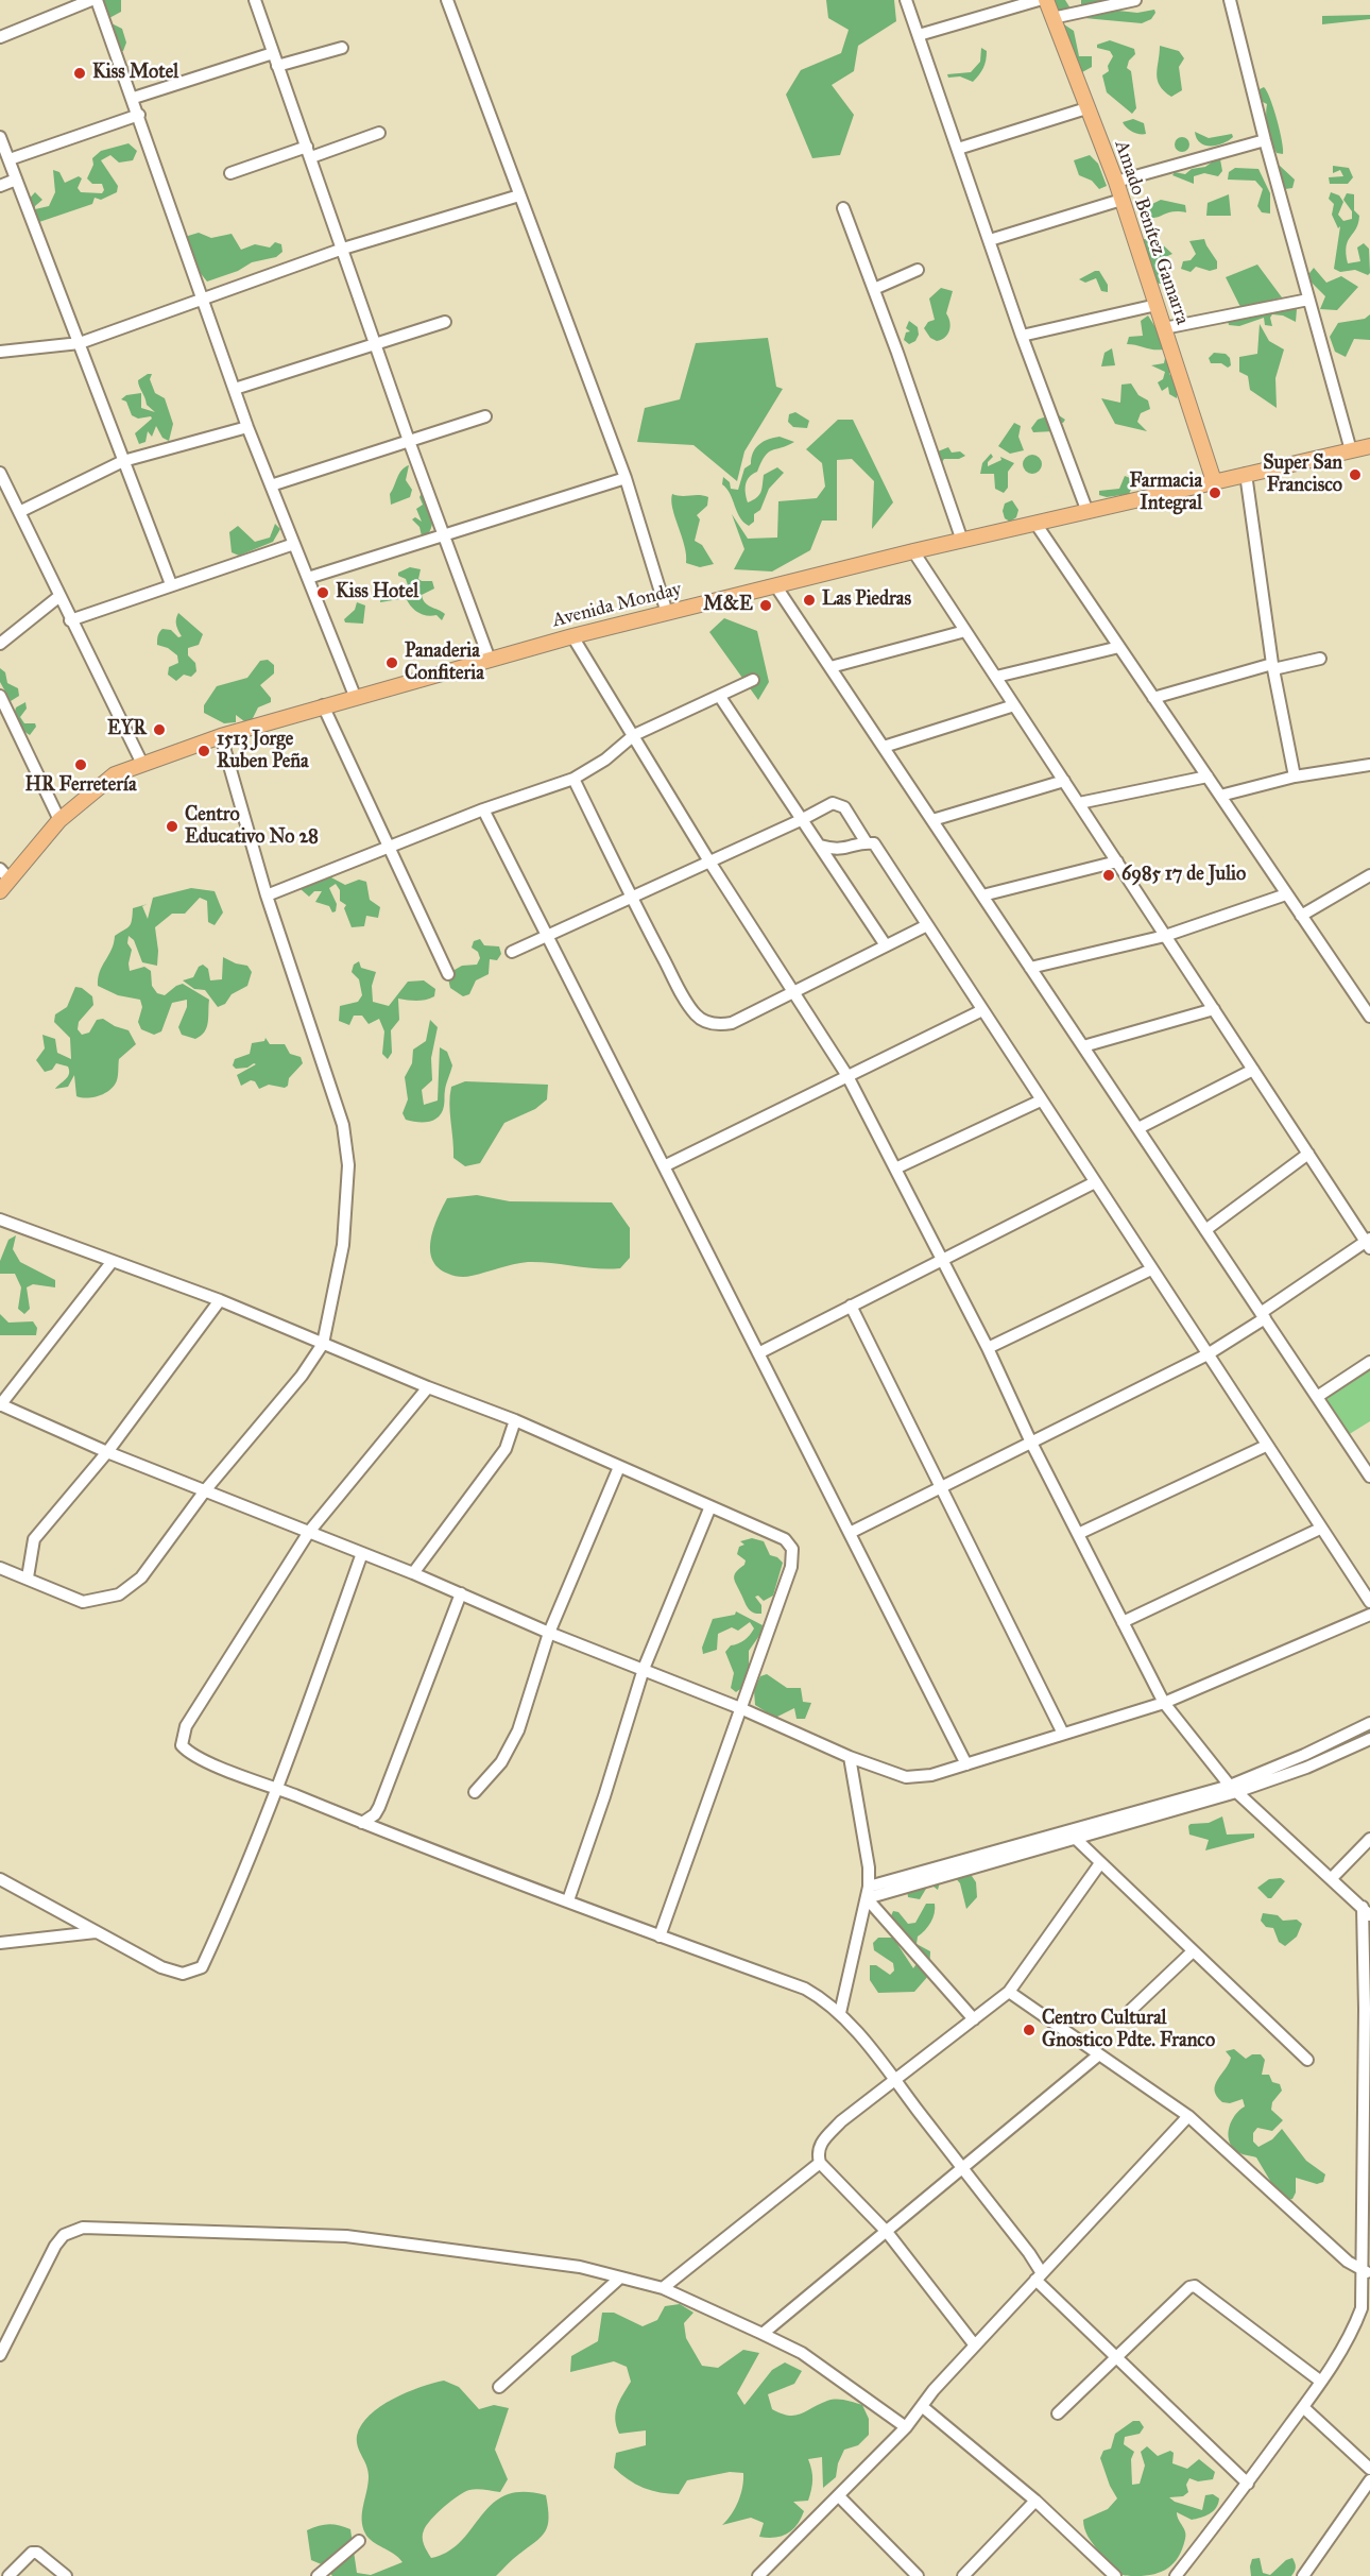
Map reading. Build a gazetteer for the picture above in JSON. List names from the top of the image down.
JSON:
{
  "streets": {
    "main road": ["Amado Benítez Gamarra", "Avenida Monday"]
  },
  "crossings": [
    ["Amado Benítez Gamarra", "Avenida Monday"]
  ],
  "places": [
    "Kiss Motel",
    "Super San Francisco",
    "Farmacia Integral",
    "Kiss Hotel",
    "Las Piedras",
    "M&E",
    "Panaderia Confiteria",
    "EYR",
    "1513 Jorge Ruben Peña",
    "HR Ferretería",
    "Centro Educativo No 28",
    "6985 17 de Julio",
    "Centro Cultural Gnostico Pdte. Franco"
  ]
}
